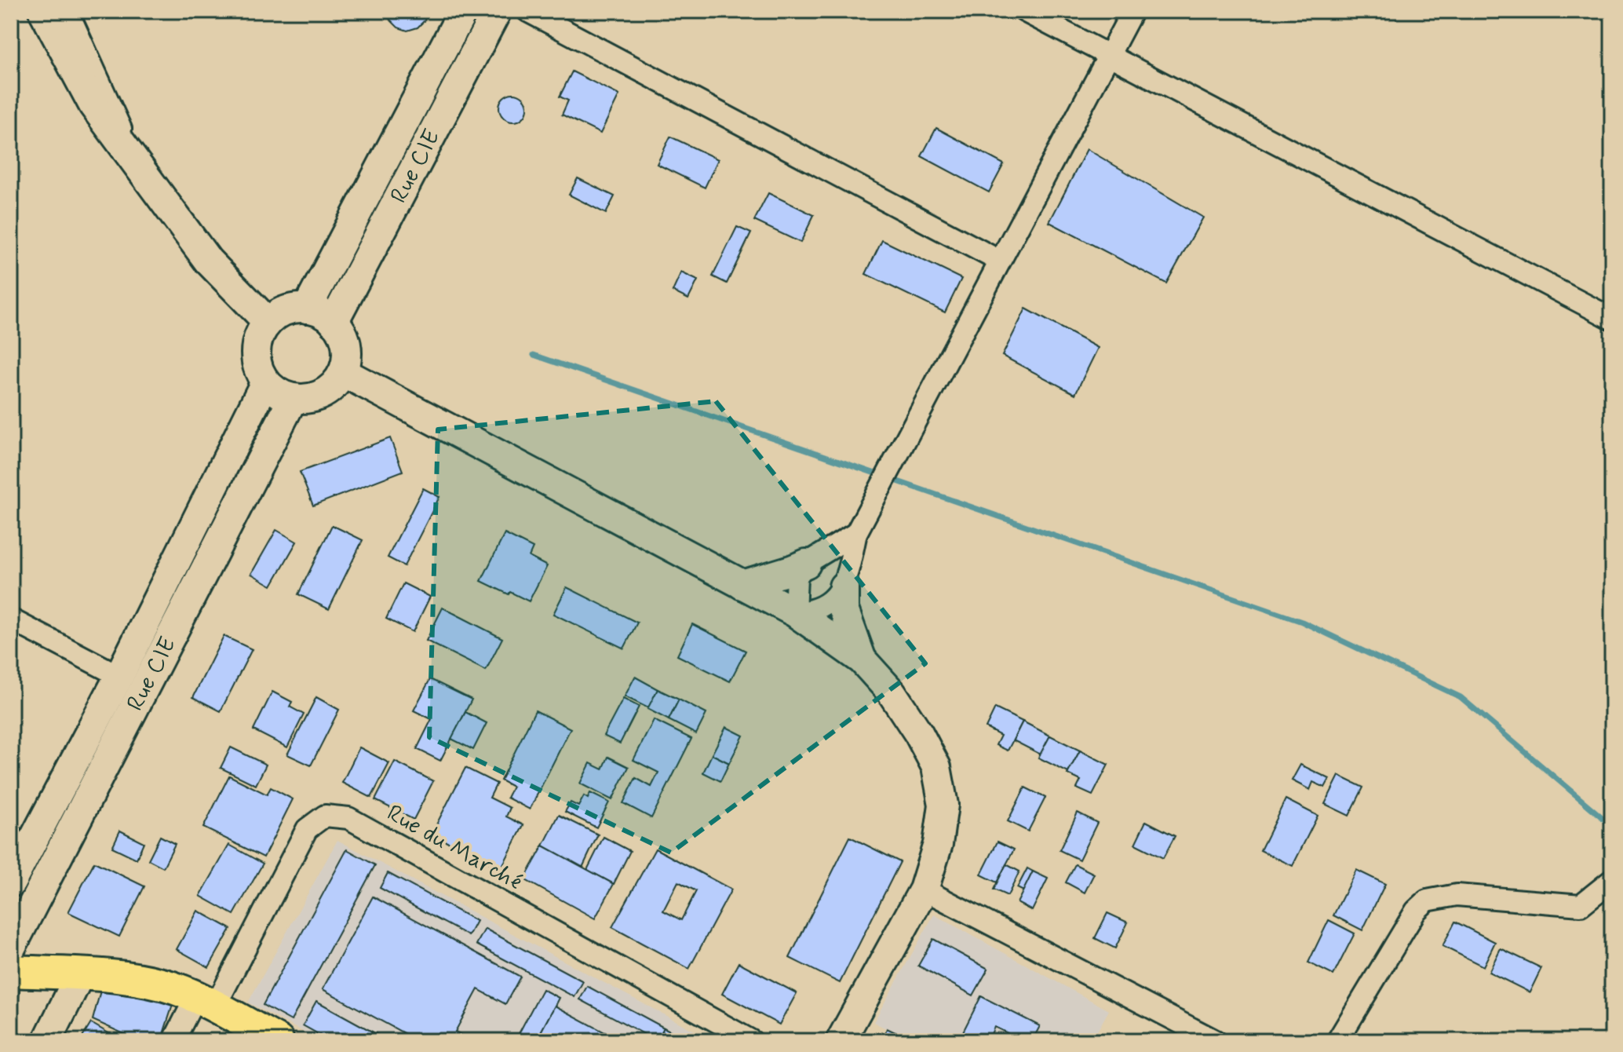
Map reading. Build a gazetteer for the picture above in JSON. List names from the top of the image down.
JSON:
{
  "streets": {
    "street": ["Rue CIE", "Rue du Marché"]
  }
}
